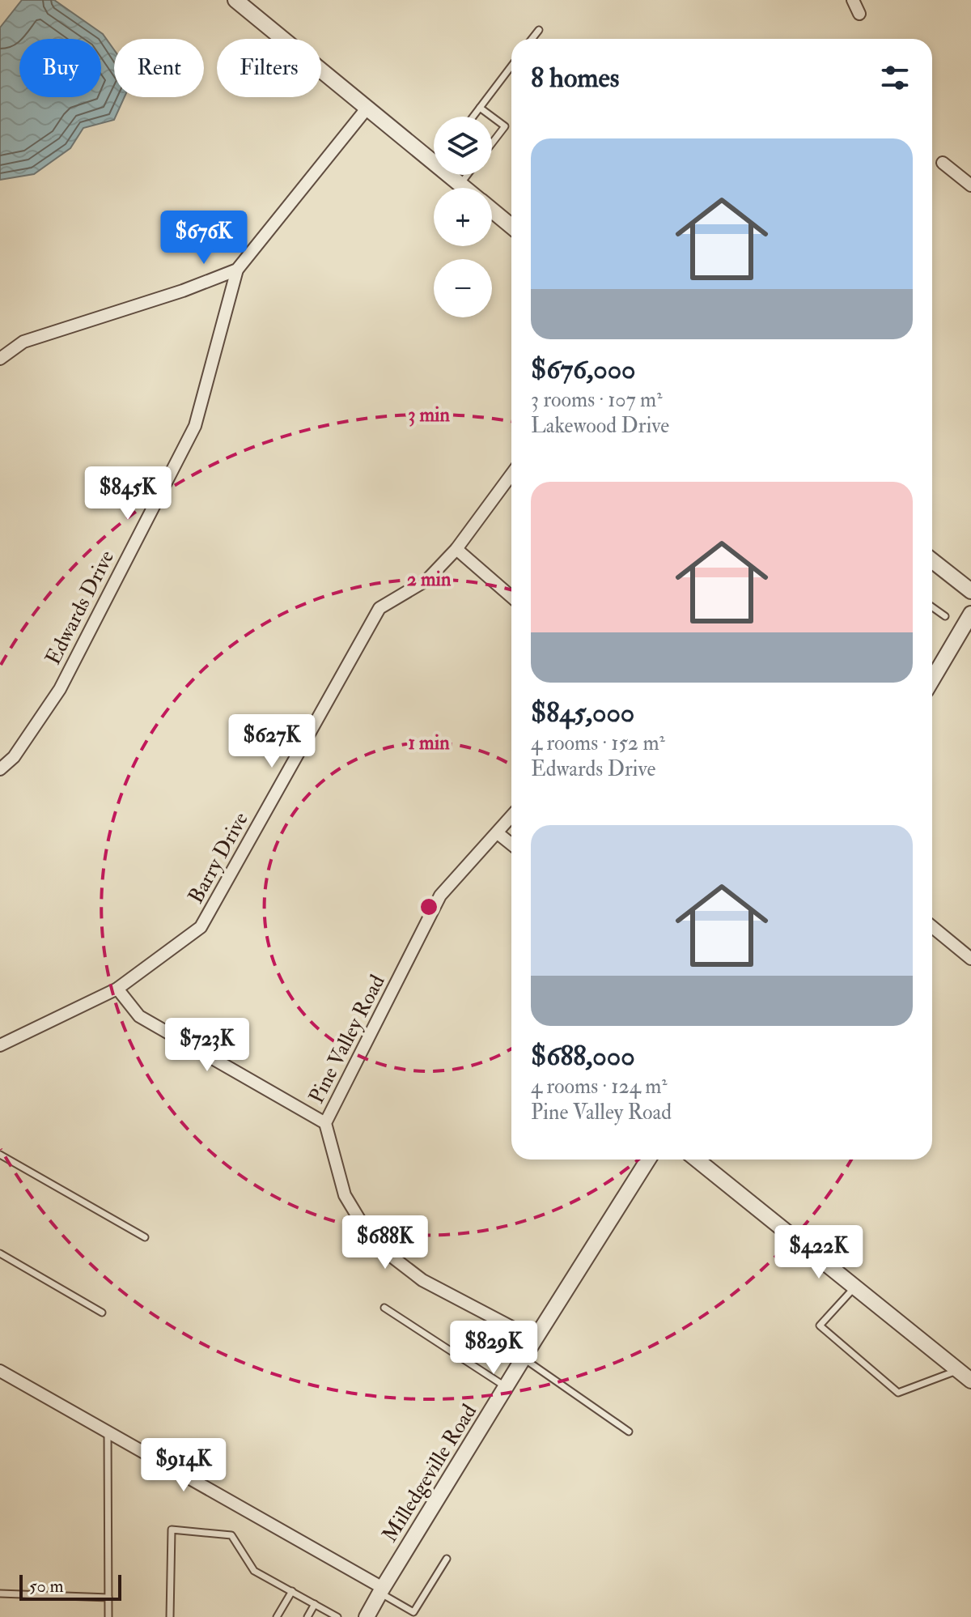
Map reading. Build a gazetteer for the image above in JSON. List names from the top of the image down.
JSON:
{
  "streets": {
    "street": [
      "Edwards Drive",
      "Barry Drive",
      "Pine Valley Road",
      "Milledgeville Road"
    ]
  },
  "crossings": [
    ["Pine Valley Road", "Milledgeville Road"]
  ],
  "scale_bar": "50 m",
  "page": {
    "chip": ["Buy", "Rent", "Filters"],
    "heading": "8 homes",
    "map_buttons": ["+", "−"],
    "list": [
      {
        "name": "$676,000",
        "note": "3 rooms · 107 m² · Lakewood Drive"
      },
      {
        "name": "$845,000",
        "note": "4 rooms · 152 m² · Edwards Drive"
      },
      {
        "name": "$688,000",
        "note": "4 rooms · 124 m² · Pine Valley Road"
      }
    ],
    "price": [
      "$676K",
      "$845K",
      "$627K",
      "$723K",
      "$688K",
      "$422K",
      "$829K",
      "$914K"
    ],
    "scale": "50 m"
  },
  "rings": ["3 min", "2 min", "1 min"]
}
